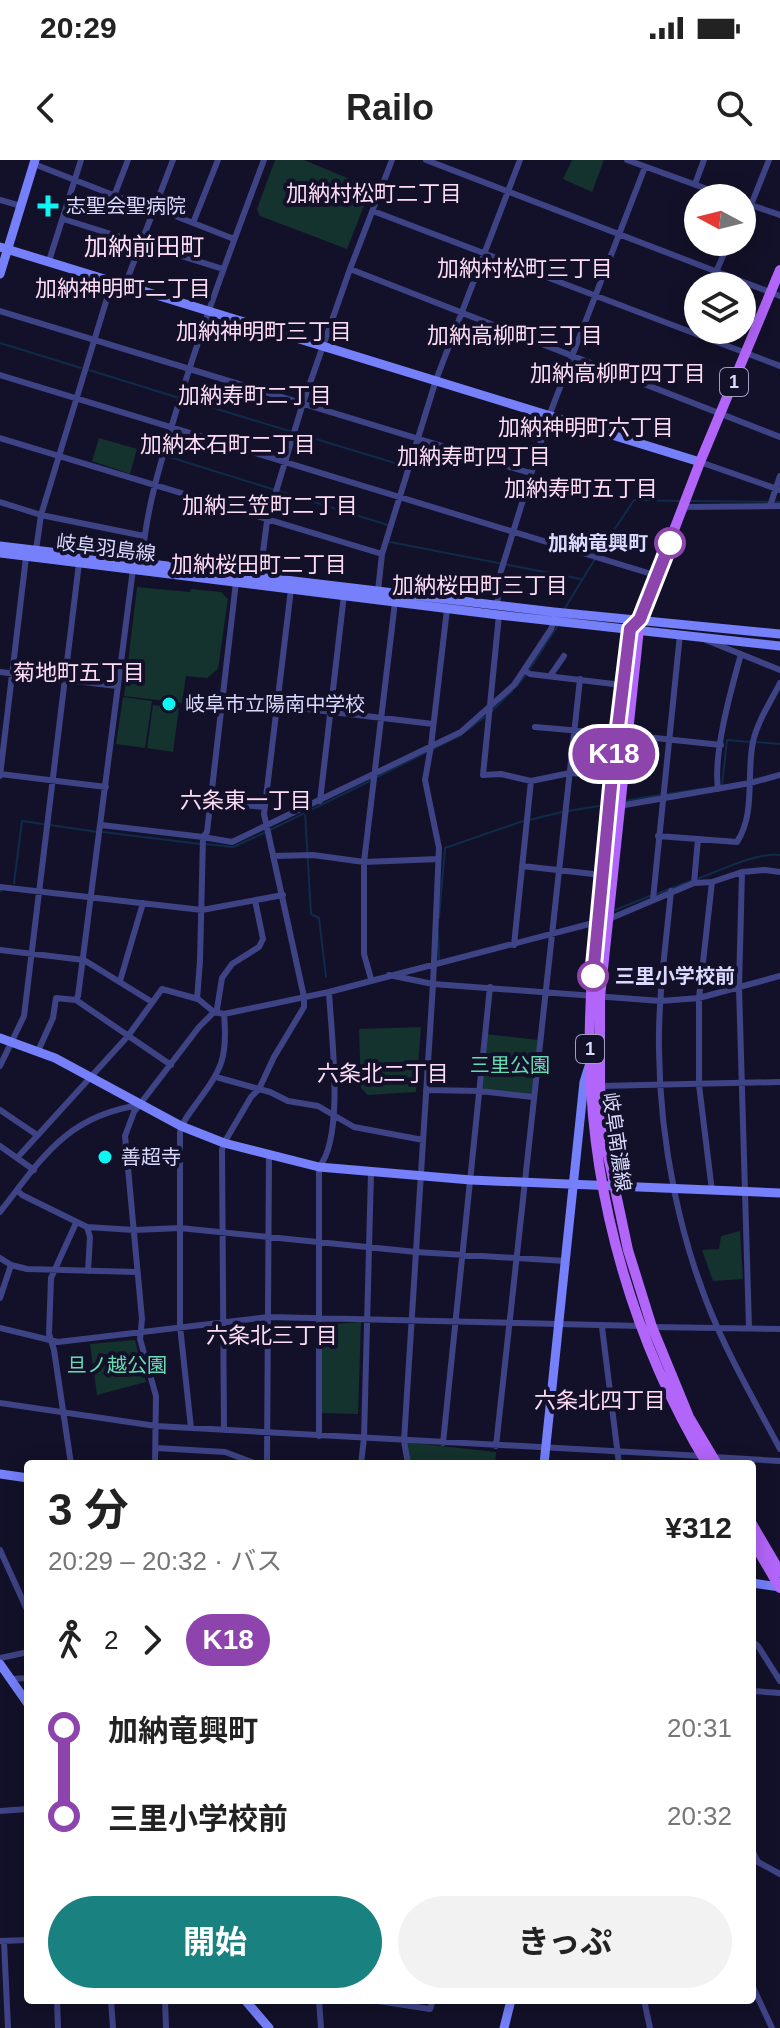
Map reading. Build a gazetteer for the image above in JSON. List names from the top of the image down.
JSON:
{
  "streets": {
    "main road": ["1", "岐阜南濃線"],
    "street": ["岐阜羽島線"]
  },
  "crossings": [
    ["岐阜羽島線", "岐阜南濃線"]
  ],
  "districts": [
    "加納村松町二丁目",
    "加納前田町",
    "加納村松町三丁目",
    "加納神明町二丁目",
    "加納神明町三丁目",
    "加納高柳町三丁目",
    "加納高柳町四丁目",
    "加納寿町二丁目",
    "加納神明町六丁目",
    "加納本石町二丁目",
    "加納寿町四丁目",
    "加納寿町五丁目",
    "加納三笠町二丁目",
    "加納桜田町二丁目",
    "加納桜田町三丁目",
    "菊地町五丁目",
    "六条東一丁目",
    "六条北二丁目",
    "六条北三丁目",
    "六条北四丁目"
  ],
  "parks": ["三里公園", "旦ノ越公園"],
  "places": {
    "health": ["志聖会聖病院"],
    "other": [
      "加納竜興町",
      "岐阜市立陽南中学校",
      "三里小学校前",
      "善超寺"
    ]
  },
  "lines": ["bus line K18"],
  "north": "left",
  "page": {
    "status": "20:29",
    "header": "Railo",
    "on_map": "K18",
    "heading": ["3 分", "20:29 – 20:32 · バス", "¥312"],
    "legs": ["2", "K18"],
    "list": [
      {
        "name": "加納竜興町",
        "value": "20:31"
      },
      {
        "name": "三里小学校前",
        "value": "20:32"
      }
    ],
    "buttons": ["開始", "きっぷ"]
  }
}
